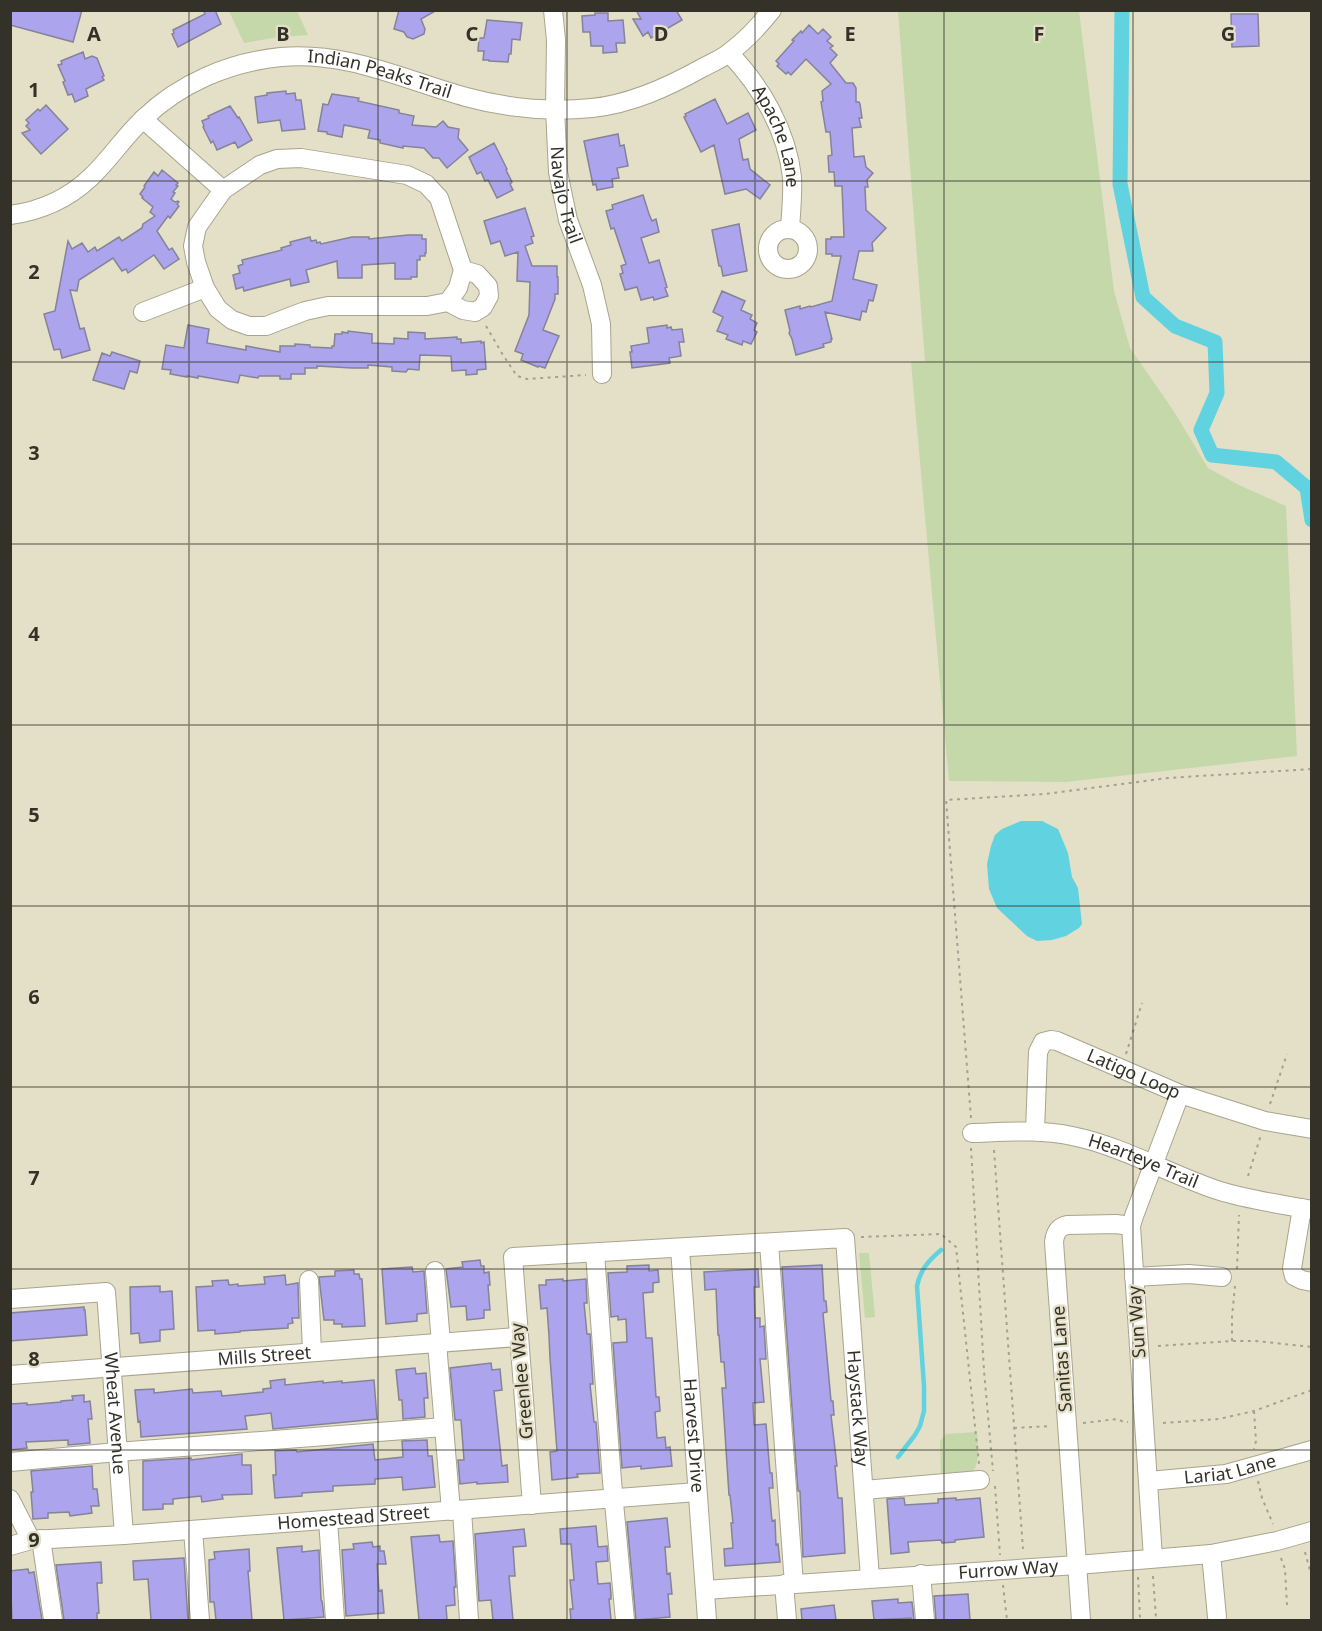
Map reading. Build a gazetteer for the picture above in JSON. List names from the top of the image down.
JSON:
{
  "streets": {
    "street": [
      "Indian Peaks Trail",
      "Apache Lane",
      "Navajo Trail",
      "Latigo Loop",
      "Hearteye Trail",
      "Sun Way",
      "Mills Street",
      "Sanitas Lane",
      "Greenlee Way",
      "Haystack Way",
      "Wheat Avenue",
      "Harvest Drive",
      "Lariat Lane",
      "Homestead Street",
      "Furrow Way"
    ]
  },
  "crossings": [
    ["Indian Peaks Trail", "Apache Lane"],
    ["Indian Peaks Trail", "Navajo Trail"],
    ["Latigo Loop", "Hearteye Trail"],
    ["Latigo Loop", "Sun Way"],
    ["Hearteye Trail", "Sun Way"],
    ["Sun Way", "Sanitas Lane"],
    ["Sun Way", "Lariat Lane"],
    ["Sun Way", "Furrow Way"],
    ["Mills Street", "Greenlee Way"],
    ["Mills Street", "Wheat Avenue"],
    ["Sanitas Lane", "Furrow Way"],
    ["Greenlee Way", "Homestead Street"],
    ["Haystack Way", "Furrow Way"],
    ["Wheat Avenue", "Homestead Street"],
    ["Harvest Drive", "Homestead Street"],
    ["Harvest Drive", "Furrow Way"]
  ],
  "grid": {
    "columns": [
      "A",
      "B",
      "C",
      "D",
      "E",
      "F",
      "G"
    ],
    "rows": [
      "1",
      "2",
      "3",
      "4",
      "5",
      "6",
      "7",
      "8",
      "9"
    ]
  }
}
